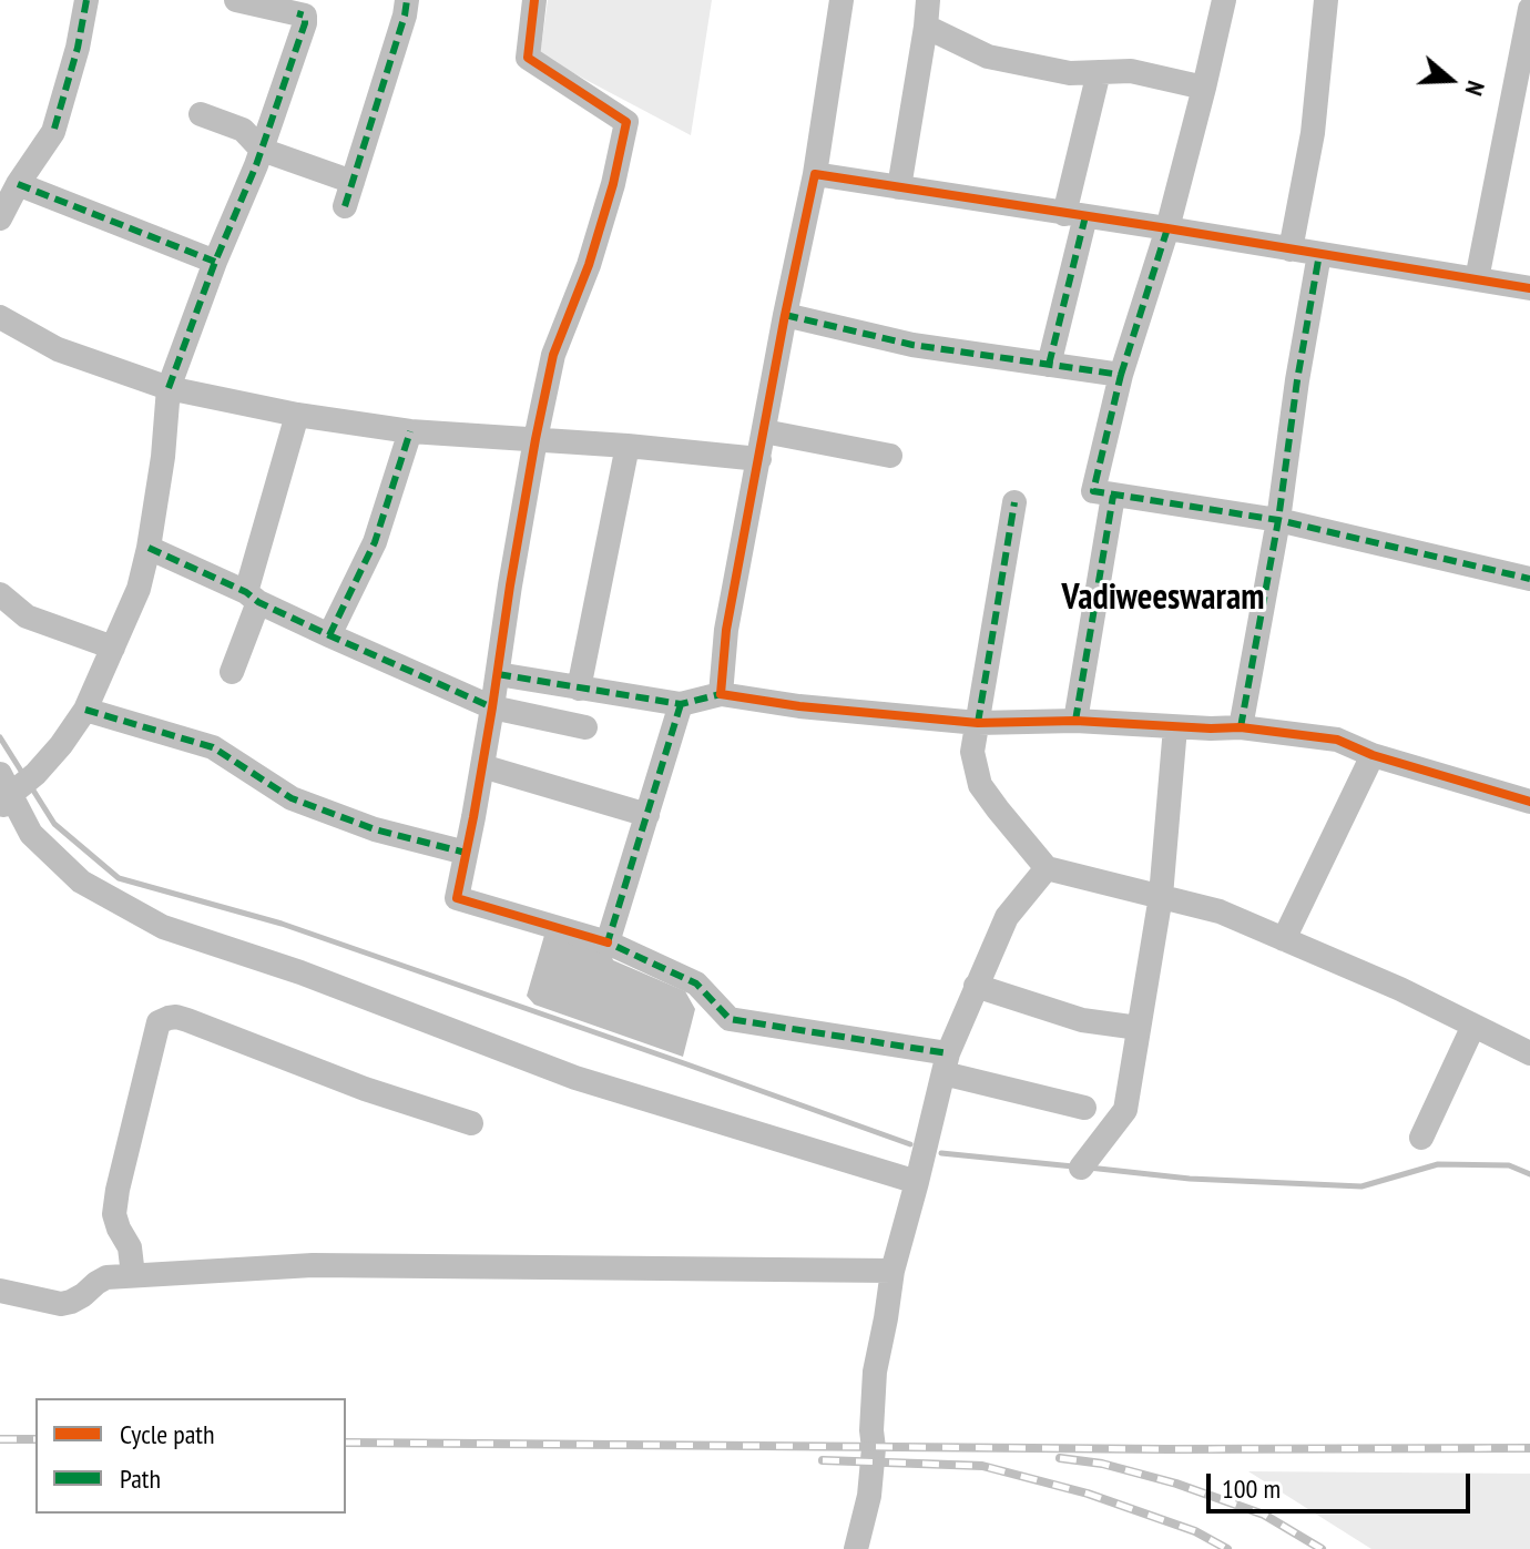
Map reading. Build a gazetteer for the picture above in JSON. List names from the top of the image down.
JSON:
{
  "districts": ["Vadiweeswaram"],
  "legend": ["Cycle path", "Path"],
  "scale_bar": "100 m",
  "north": "right"
}
